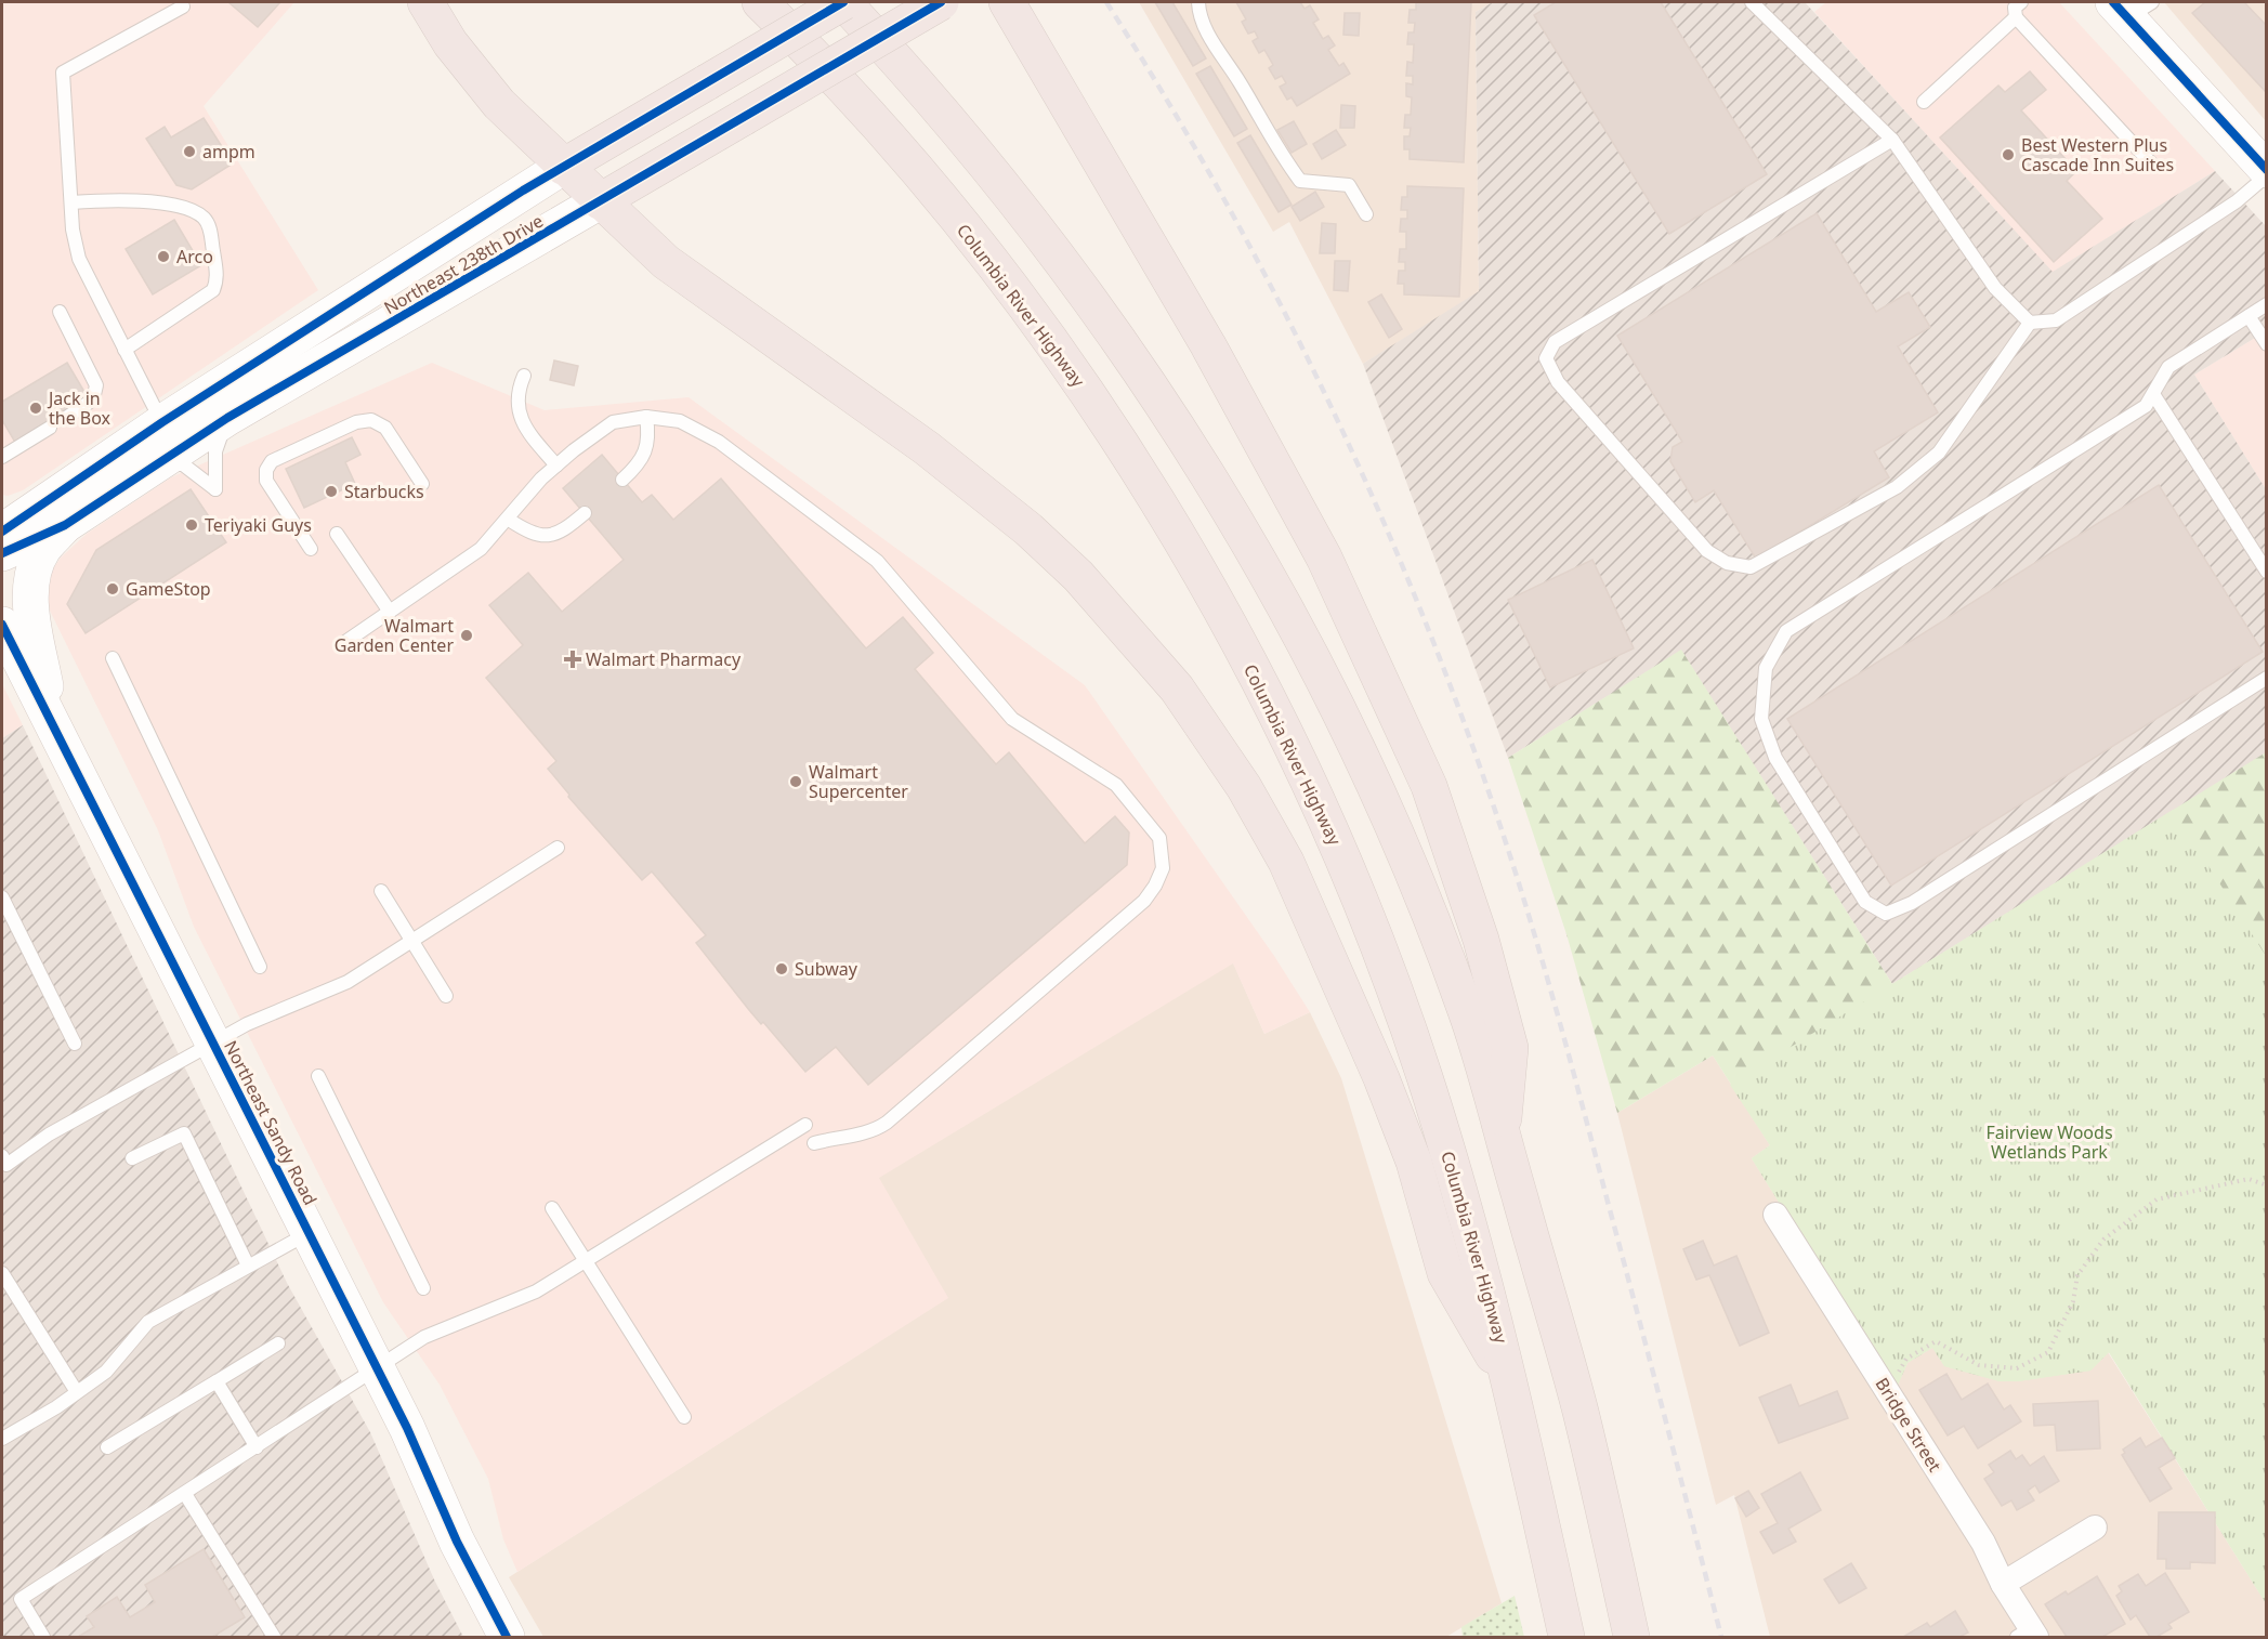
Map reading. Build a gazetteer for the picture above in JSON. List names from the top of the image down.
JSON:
{
  "streets": {
    "highway": ["Northeast 238th Drive", "Columbia River Highway"],
    "main road": ["Northeast Sandy Road"],
    "street": ["Bridge Street"]
  },
  "parks": ["Fairview Woods Wetlands Park"],
  "places": {
    "other": [
      "ampm",
      "Best Western Plus Cascade Inn Suites",
      "Arco",
      "Jack in the Box",
      "Starbucks",
      "Teriyaki Guys",
      "GameStop",
      "Walmart Garden Center",
      "Walmart Supercenter",
      "Subway"
    ],
    "health": ["Walmart Pharmacy"]
  }
}
